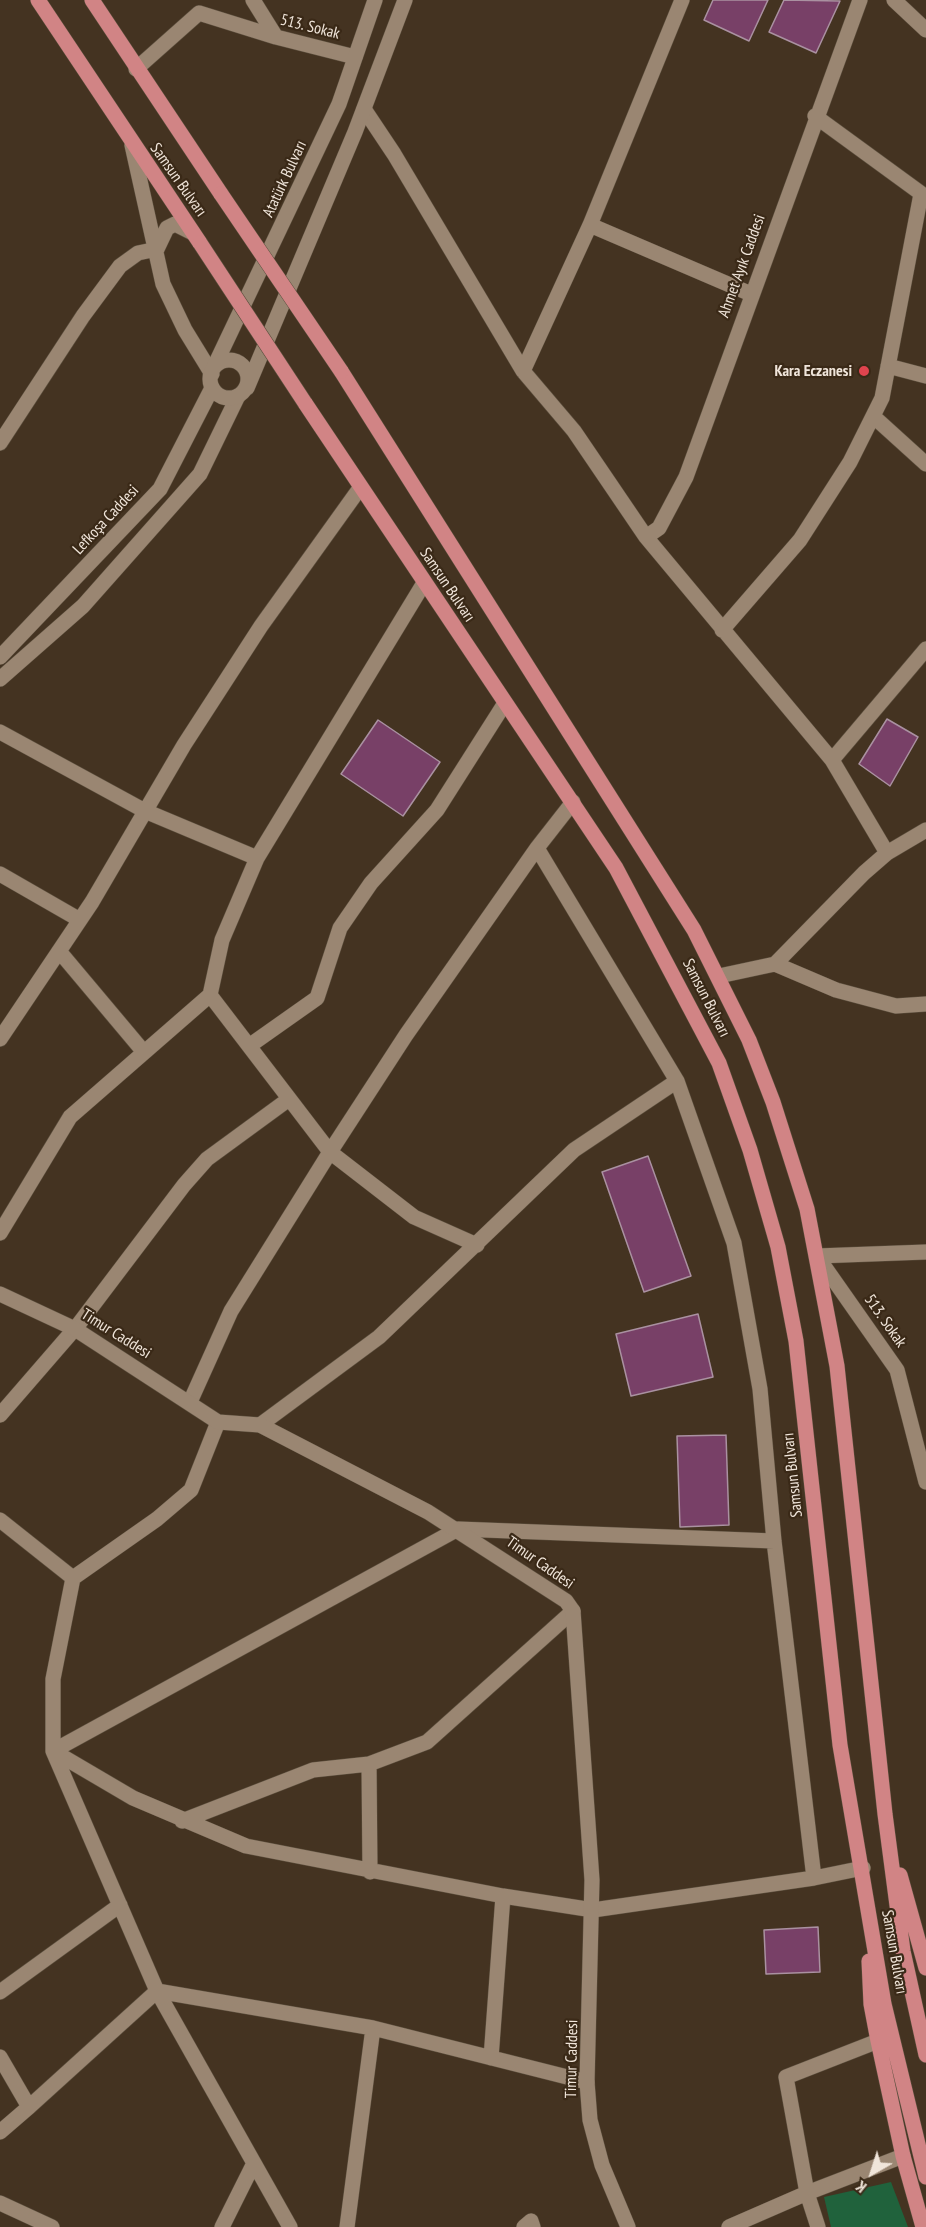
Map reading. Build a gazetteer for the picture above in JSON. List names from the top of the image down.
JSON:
{
  "streets": {
    "main road": ["Samsun Bulvarı"],
    "street": [
      "513. Sokak",
      "Atatürk Bulvarı",
      "Ahmet Ayık Caddesi",
      "Lefkoşa Caddesi",
      "Timur Caddesi"
    ]
  },
  "crossings": [
    ["513. Sokak", "Atatürk Bulvarı"],
    ["Atatürk Bulvarı", "Lefkoşa Caddesi"]
  ],
  "places": ["Kara Eczanesi"],
  "north": "bottom left"
}
